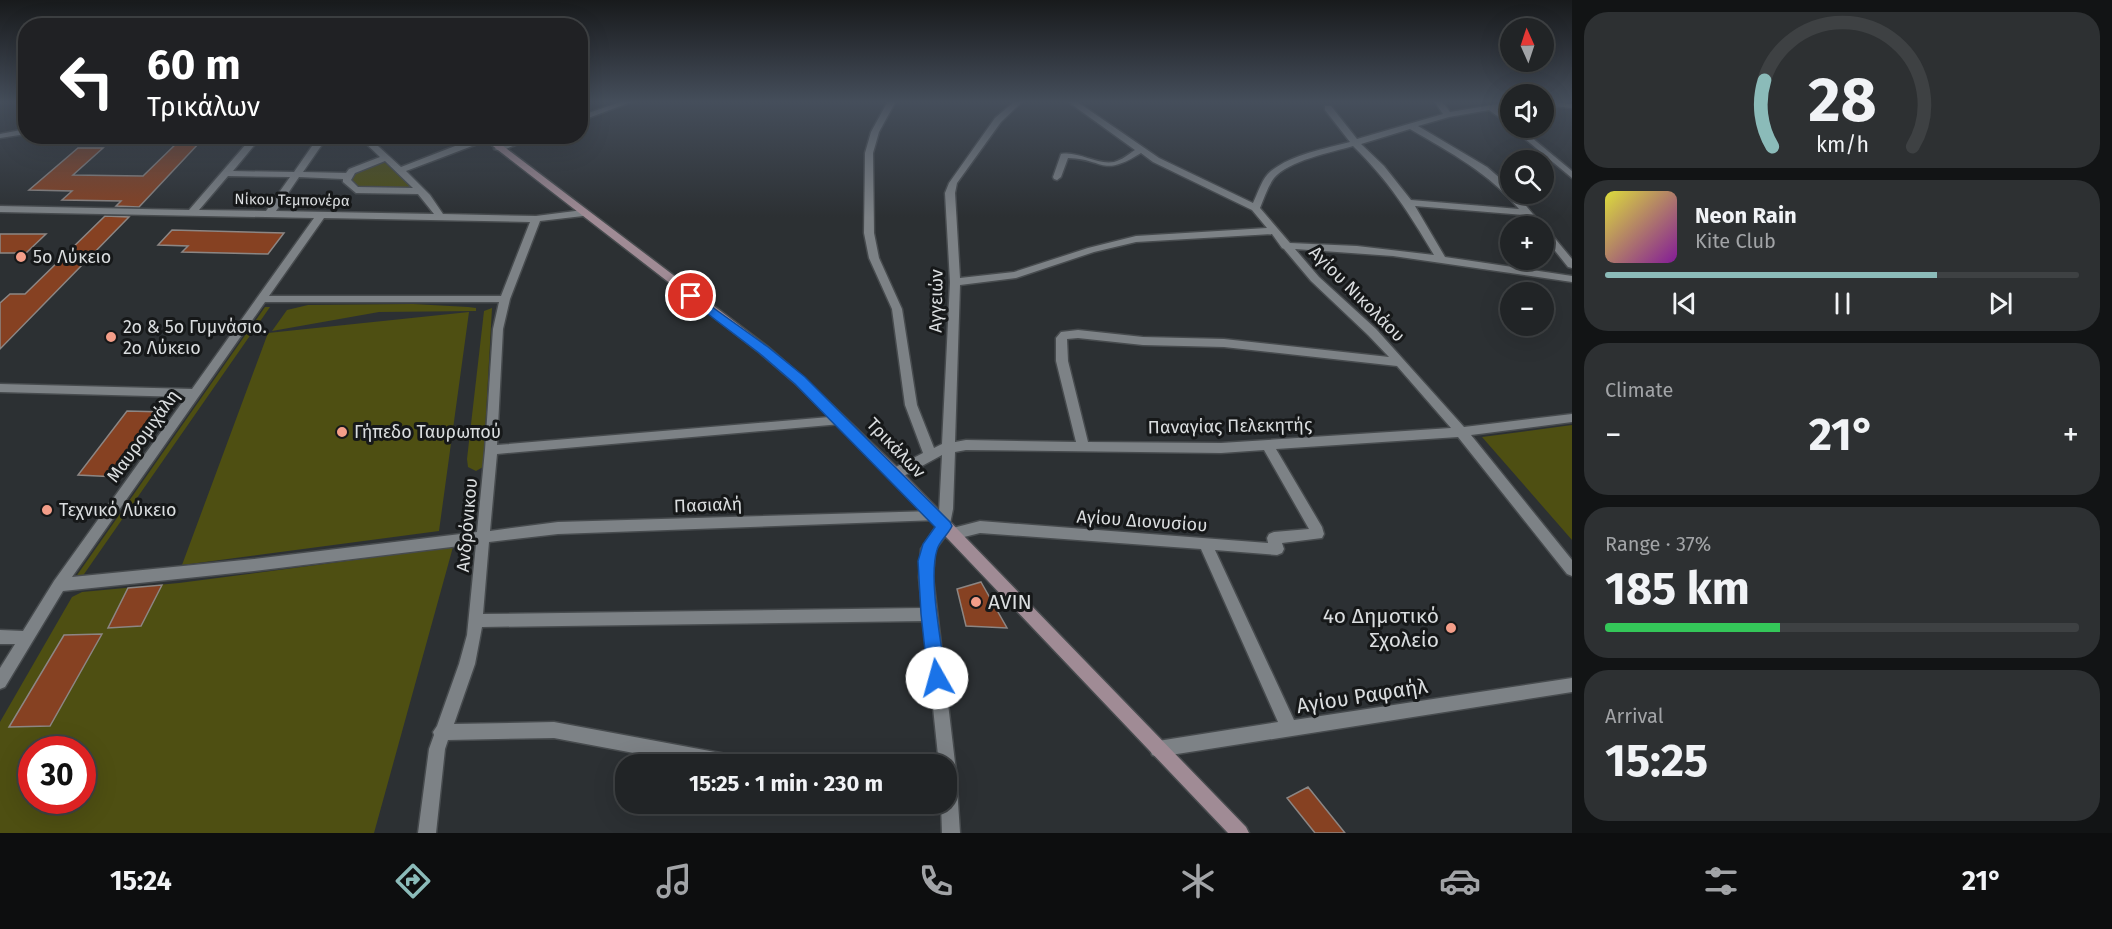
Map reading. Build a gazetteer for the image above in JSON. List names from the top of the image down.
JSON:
{
  "streets": {
    "main road": ["Τρικάλων"],
    "street": [
      "Νίκου Τεμπονέρα",
      "Αγίου Νικολάου",
      "Αγγειών",
      "Παναγίας Πελεκητής",
      "Μαυρομιχάλη",
      "Πασιαλή",
      "Αγίου Διονυσίου",
      "Ανδρόνικου",
      "Αγίου Ραφαήλ"
    ]
  },
  "crossings": [
    ["Νίκου Τεμπονέρα", "Μαυρομιχάλη"],
    ["Νίκου Τεμπονέρα", "Τρικάλων"],
    ["Νίκου Τεμπονέρα", "Ανδρόνικου"],
    ["Αγίου Νικολάου", "Παναγίας Πελεκητής"],
    ["Αγγειών", "Παναγίας Πελεκητής"],
    ["Αγγειών", "Τρικάλων"],
    ["Αγγειών", "Πασιαλή"],
    ["Αγγειών", "Αγίου Διονυσίου"],
    ["Παναγίας Πελεκητής", "Τρικάλων"],
    ["Παναγίας Πελεκητής", "Αγίου Διονυσίου"],
    ["Μαυρομιχάλη", "Πασιαλή"],
    ["Τρικάλων", "Πασιαλή"],
    ["Τρικάλων", "Αγίου Διονυσίου"],
    ["Τρικάλων", "Αγίου Ραφαήλ"],
    ["Πασιαλή", "Αγίου Διονυσίου"],
    ["Πασιαλή", "Ανδρόνικου"]
  ],
  "places": [
    "5ο Λύκειο",
    "2ο & 5ο Γυμνάσιο. 2ο Λύκειο",
    "Γήπεδο Ταυρωπού",
    "Τεχνικό Λύκειο",
    "AVIN",
    "4ο Δημοτικό Σχολείο"
  ],
  "north": "top",
  "page": {
    "map_buttons": ["+", "−"],
    "turn": ["60 m", "Τρικάλων"],
    "song": ["Neon Rain", "Kite Club"],
    "tile": [
      "Climate",
      ["Range · 37%", "185 km"],
      ["Arrival", "15:25"]
    ],
    "heat": ["−", "21°", "+"],
    "limit": "30",
    "trip": "15:25 · 1 min · 230 m",
    "tabs": ["15:24", "21°"],
    "gauge": ["28", "km/h"]
  }
}
